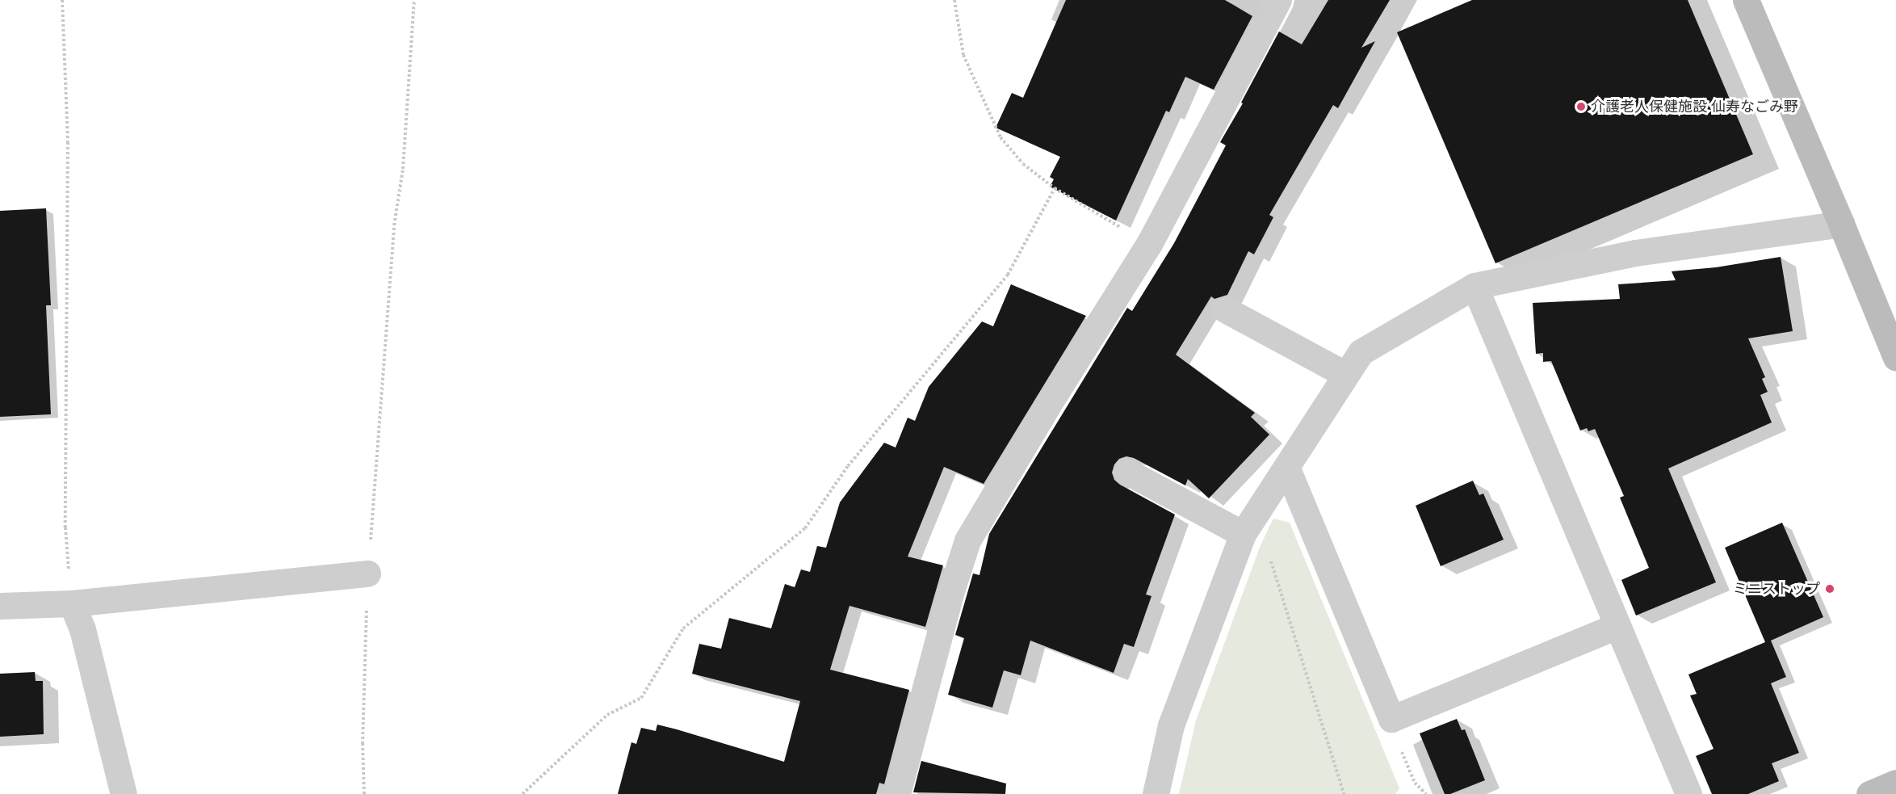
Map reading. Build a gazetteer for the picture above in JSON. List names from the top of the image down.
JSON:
{
  "places": ["介護老人保健施設 仙寿なごみ野", "ミニストップ"]
}
